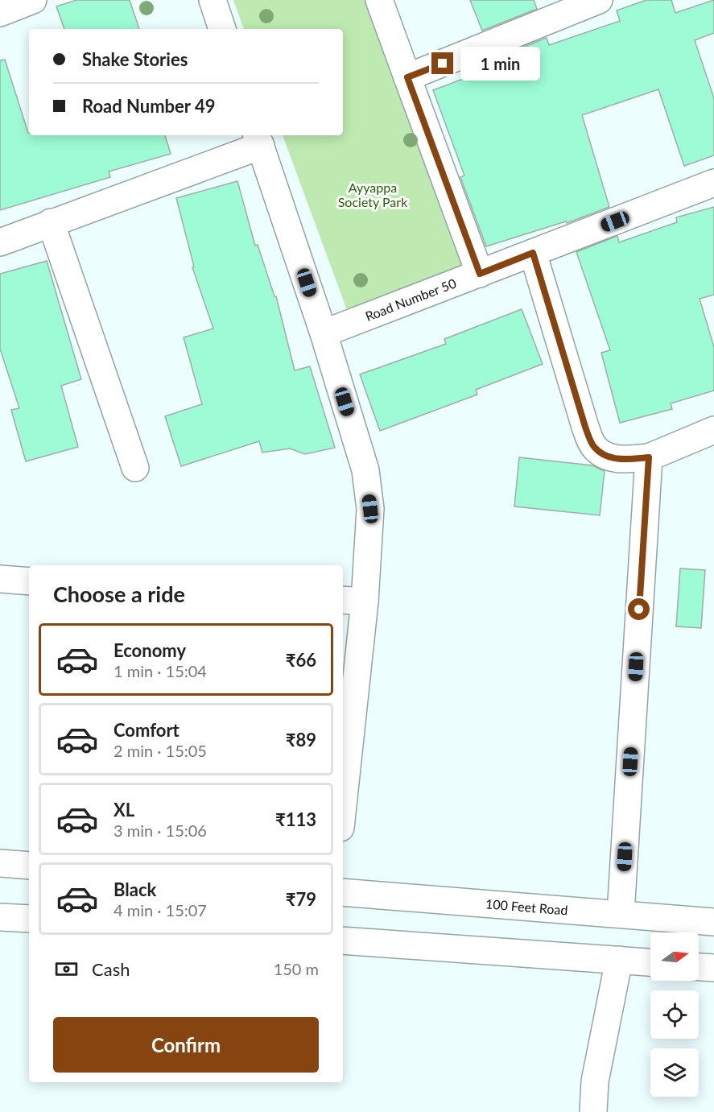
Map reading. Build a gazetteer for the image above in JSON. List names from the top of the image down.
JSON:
{
  "streets": {
    "street": ["Road Number 50", "100 Feet Road"]
  },
  "parks": ["Ayyappa Society Park"],
  "north": "right",
  "page": {
    "banner": ["Shake Stories", "Road Number 49"],
    "bubble": "1 min",
    "heading": "Choose a ride",
    "list": [
      {
        "name": "Economy",
        "note": "1 min · 15:04",
        "value": "₹66"
      },
      {
        "name": "Comfort",
        "note": "2 min · 15:05",
        "value": "₹89"
      },
      {
        "name": "XL",
        "note": "3 min · 15:06",
        "value": "₹113"
      },
      {
        "name": "Black",
        "note": "4 min · 15:07",
        "value": "₹79"
      }
    ],
    "pay": ["Cash", "150 m"],
    "buttons": "Confirm"
  }
}
